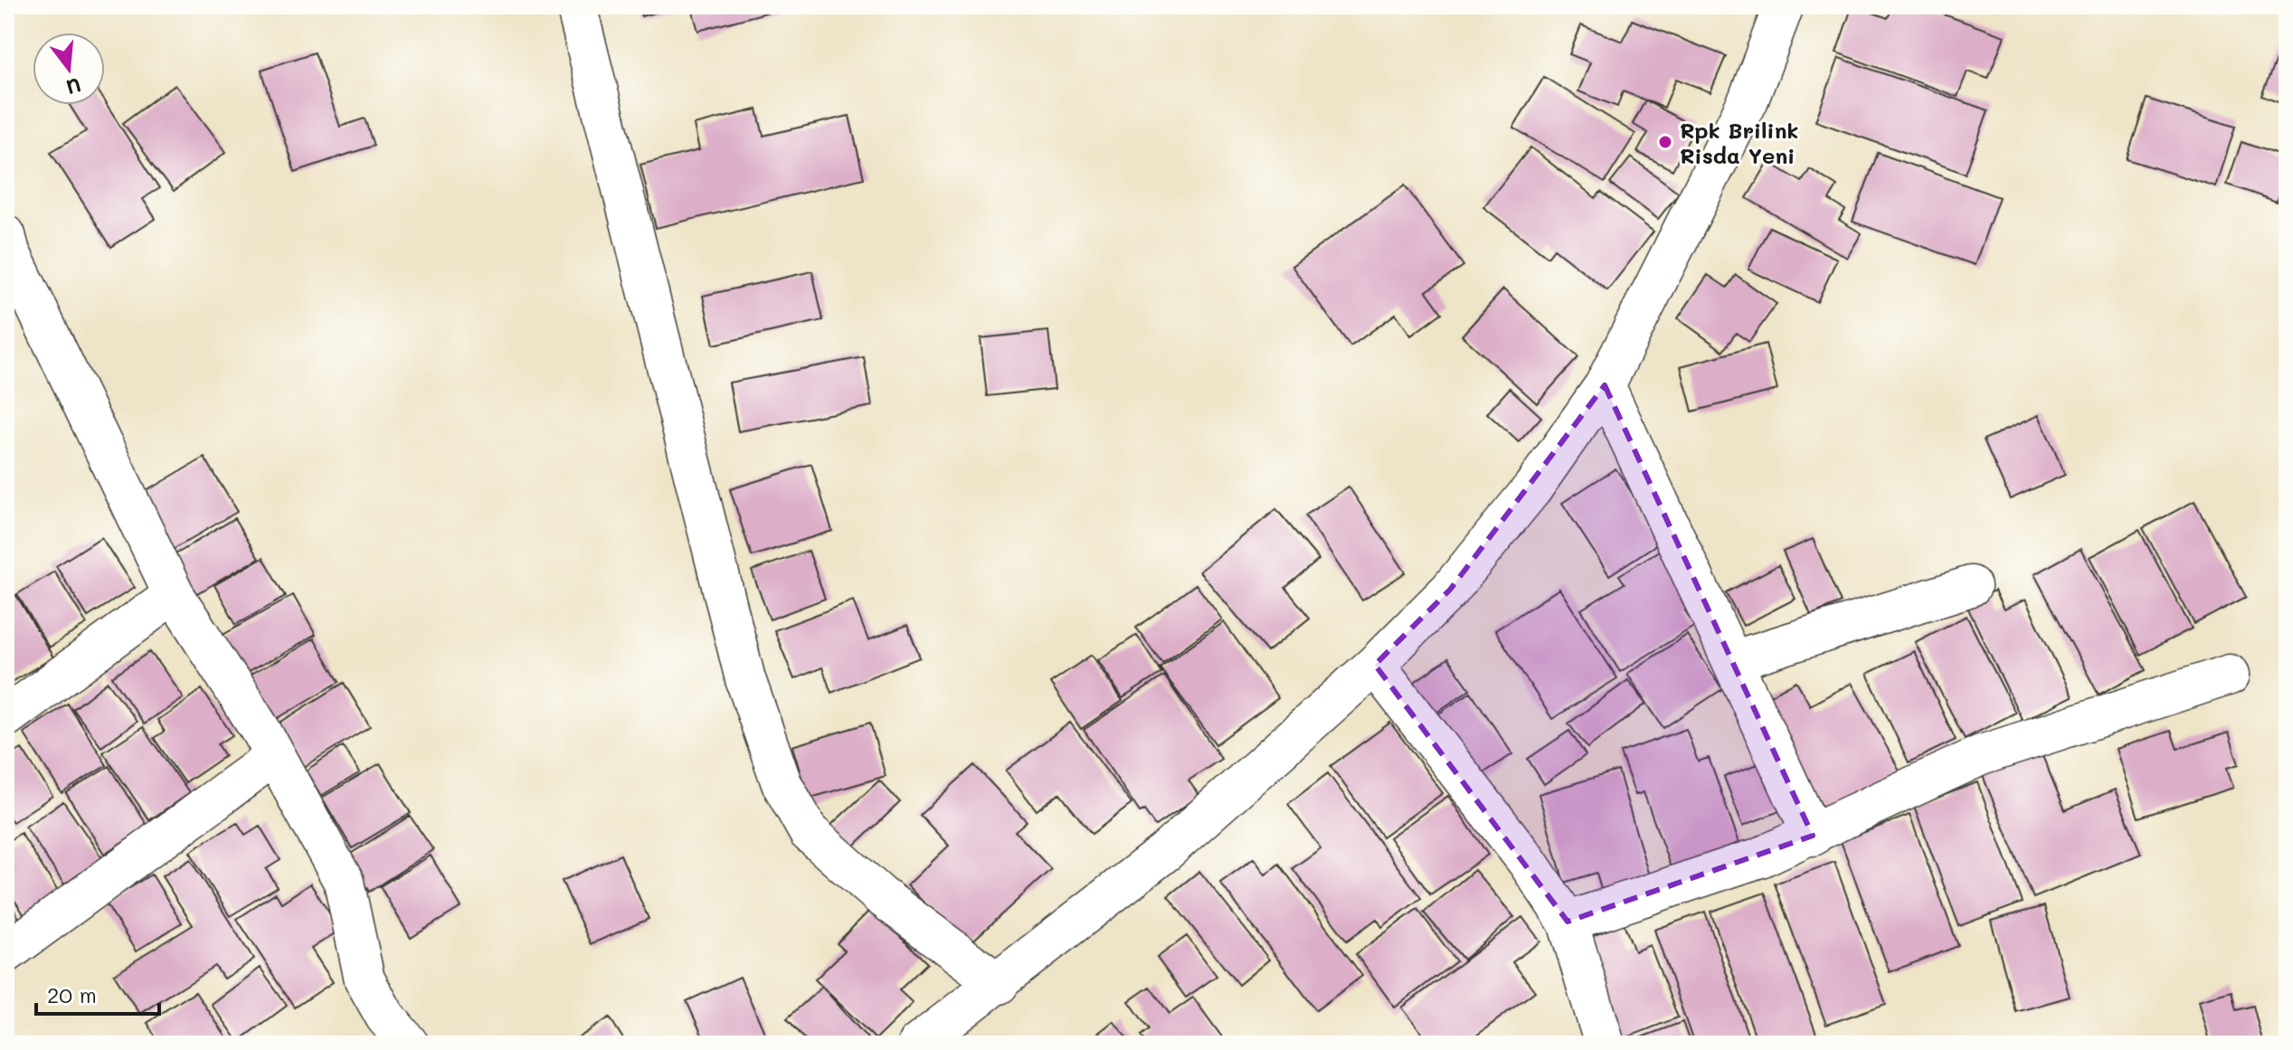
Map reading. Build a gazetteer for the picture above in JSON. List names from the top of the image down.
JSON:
{
  "places": ["Rpk Brilink Risda Yeni"],
  "scale_bar": "20 m",
  "north": "bottom"
}
